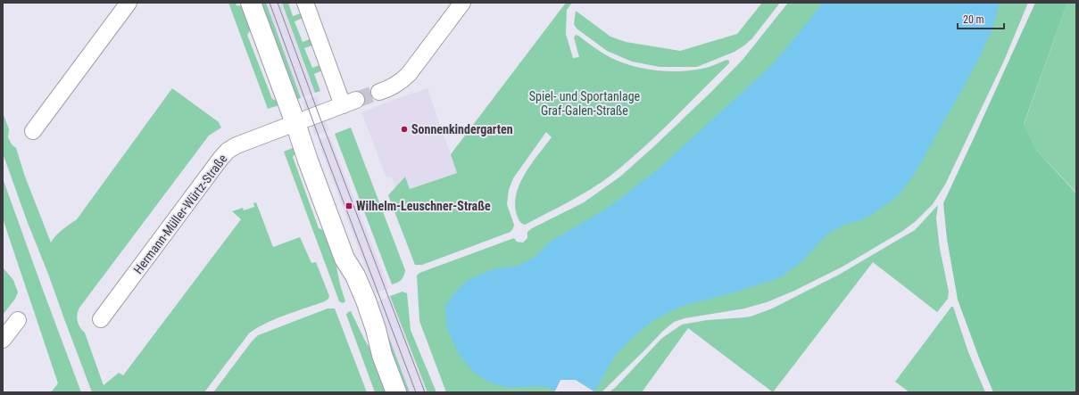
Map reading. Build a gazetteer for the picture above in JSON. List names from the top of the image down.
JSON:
{
  "streets": {
    "street": ["Hermann-Müller-Würtz-Straße"]
  },
  "parks": ["Spiel- und Sportanlage Graf-Galen-Straße"],
  "places": {
    "other": ["Sonnenkindergarten"],
    "transit": ["Wilhelm-Leuschner-Straße"]
  },
  "scale_bar": "20 m"
}
